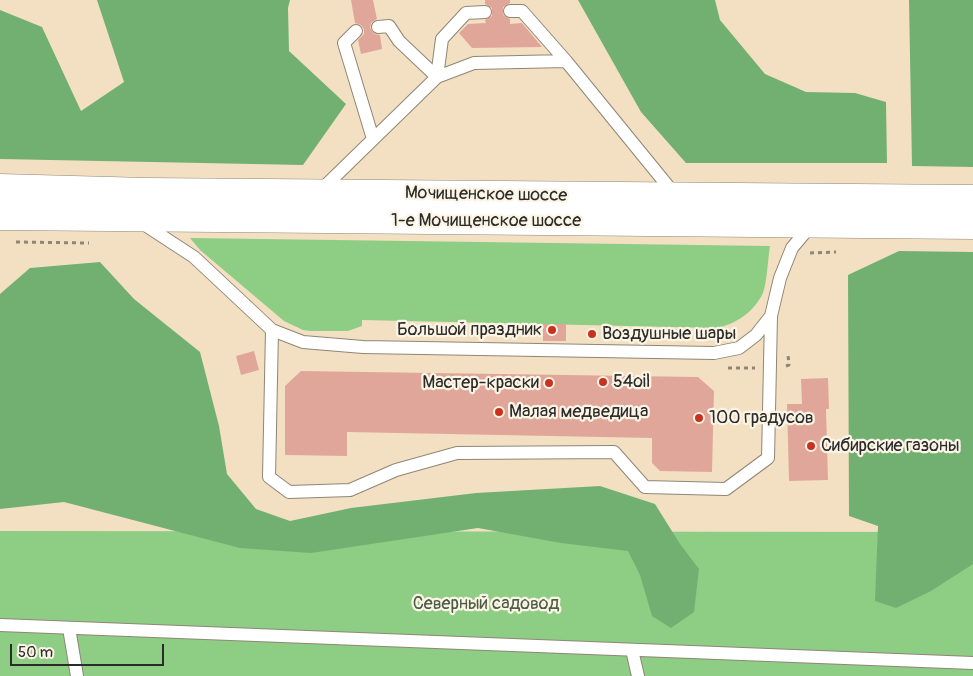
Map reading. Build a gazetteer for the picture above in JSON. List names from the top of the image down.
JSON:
{
  "streets": {
    "main road": ["Мочищенское шоссе", "1-е Мочищенское шоссе"]
  },
  "parks": ["Северный садовод"],
  "places": [
    "Большой праздник",
    "Воздушные шары",
    "54oil",
    "Мастер-краски",
    "Малая медведица",
    "100 градусов",
    "Сибирские газоны"
  ],
  "scale_bar": "50 m"
}
